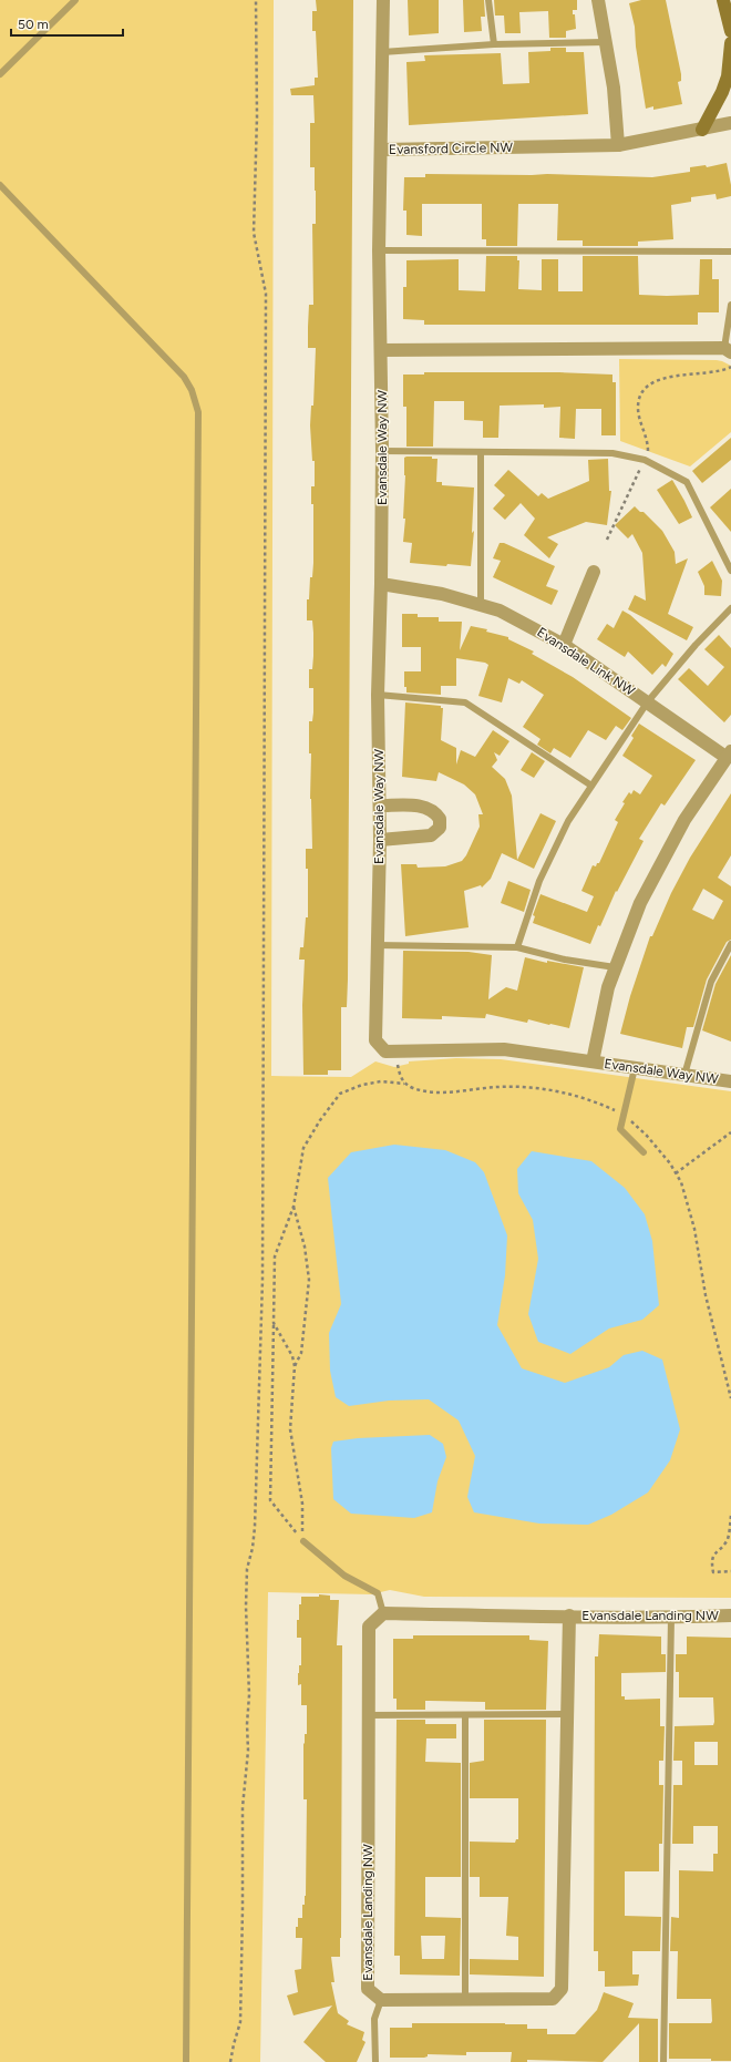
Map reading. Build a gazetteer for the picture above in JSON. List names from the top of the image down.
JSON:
{
  "streets": {
    "street": [
      "Evansford Circle NW",
      "Evansdale Way NW",
      "Evansdale Link NW",
      "Evansdale Landing NW"
    ]
  },
  "crossings": [
    ["Evansford Circle NW", "Evansdale Way NW"],
    ["Evansdale Way NW", "Evansdale Link NW"]
  ],
  "scale_bar": "50 m"
}
